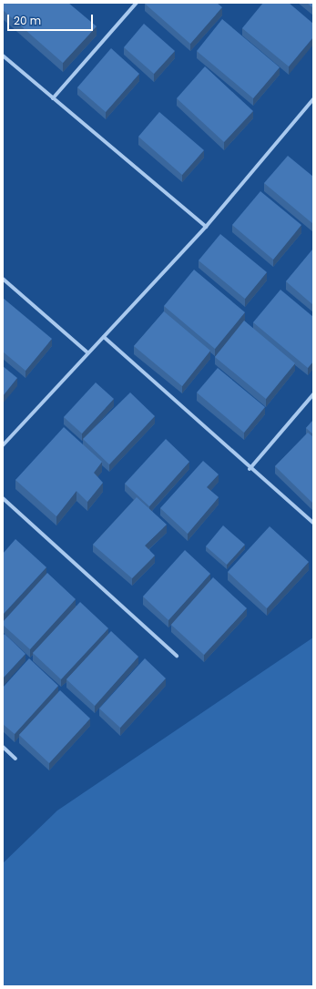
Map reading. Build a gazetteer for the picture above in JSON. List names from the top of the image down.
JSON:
{
  "scale_bar": "20 m"
}
